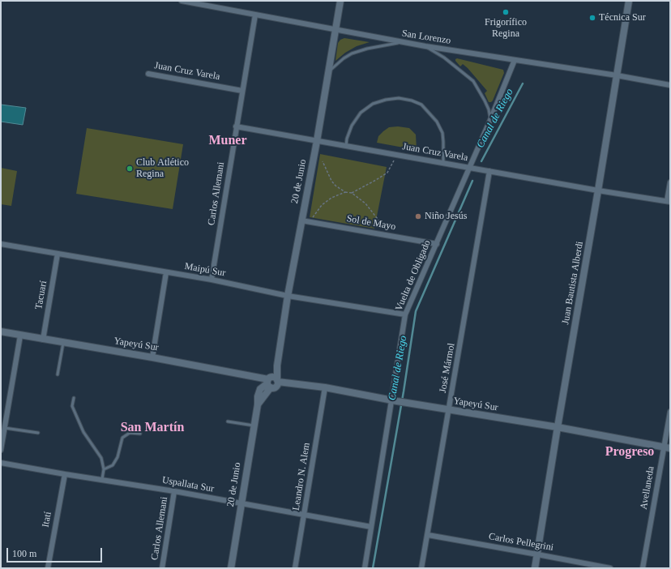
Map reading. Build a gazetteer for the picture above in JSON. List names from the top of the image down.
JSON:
{
  "streets": {
    "street": [
      "San Lorenzo",
      "Juan Cruz Varela",
      "20 de Junio",
      "Carlos Allemani",
      "Sol de Mayo",
      "Maipú Sur",
      "Vuelta de Obligado",
      "Juan Bautista Alberdi",
      "Tacuarí",
      "Yapeyú Sur",
      "José Mármol",
      "Leandro N. Alem",
      "Uspallata Sur",
      "Avellaneda",
      "Itatí",
      "Carlos Pellegrini"
    ]
  },
  "crossings": [
    ["San Lorenzo", "20 de Junio"],
    ["San Lorenzo", "Carlos Allemani"],
    ["San Lorenzo", "Vuelta de Obligado"],
    ["San Lorenzo", "Juan Bautista Alberdi"],
    ["Juan Cruz Varela", "20 de Junio"],
    ["Juan Cruz Varela", "Carlos Allemani"],
    ["Juan Cruz Varela", "Vuelta de Obligado"],
    ["Juan Cruz Varela", "Juan Bautista Alberdi"],
    ["Juan Cruz Varela", "José Mármol"],
    ["20 de Junio", "Sol de Mayo"],
    ["20 de Junio", "Maipú Sur"],
    ["20 de Junio", "Yapeyú Sur"],
    ["20 de Junio", "Uspallata Sur"],
    ["Carlos Allemani", "Maipú Sur"],
    ["Carlos Allemani", "Uspallata Sur"],
    ["Sol de Mayo", "Vuelta de Obligado"],
    ["Maipú Sur", "Vuelta de Obligado"],
    ["Maipú Sur", "Tacuarí"],
    ["Vuelta de Obligado", "Yapeyú Sur"],
    ["Vuelta de Obligado", "Uspallata Sur"],
    ["Juan Bautista Alberdi", "Yapeyú Sur"],
    ["Juan Bautista Alberdi", "Carlos Pellegrini"],
    ["Tacuarí", "Yapeyú Sur"],
    ["Yapeyú Sur", "José Mármol"],
    ["Yapeyú Sur", "Leandro N. Alem"],
    ["Yapeyú Sur", "Avellaneda"],
    ["José Mármol", "Carlos Pellegrini"],
    ["Leandro N. Alem", "Uspallata Sur"],
    ["Uspallata Sur", "Itatí"]
  ],
  "districts": ["Muner", "San Martín", "Progreso"],
  "water": ["Canal de Riego"],
  "places": [
    "Frigorífico Regina",
    "Técnica Sur",
    "Club Atlético Regina",
    "Niño Jesús"
  ],
  "scale_bar": "100 m"
}
